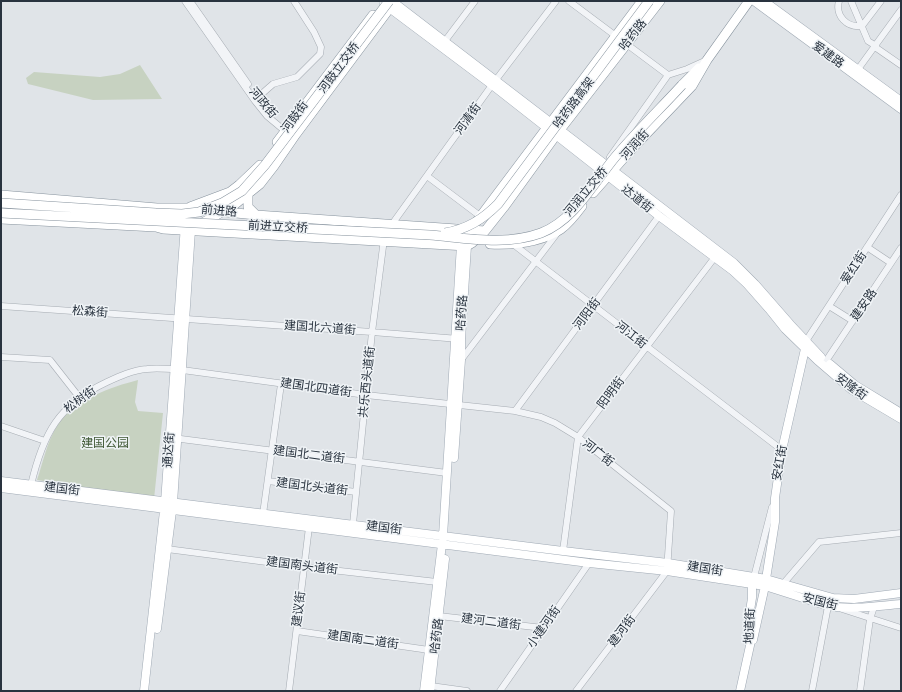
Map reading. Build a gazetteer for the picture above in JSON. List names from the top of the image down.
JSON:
{
  "streets": {
    "highway": [
      "哈药路",
      "河鼓立交桥",
      "哈药路高架",
      "河鼓街",
      "河润街",
      "河润立交桥",
      "前进路",
      "前进立交桥"
    ],
    "main road": [
      "爱建路",
      "达道街",
      "安隆街",
      "通达街",
      "安红街",
      "建国街",
      "安国街",
      "地道街"
    ],
    "street": [
      "河政街",
      "河清街",
      "爱红街",
      "建安路",
      "松森街",
      "河阳街",
      "建国北六道街",
      "河江街",
      "共乐西头道街",
      "建国北四道街",
      "阳明街",
      "松树街",
      "河广街",
      "建国北二道街",
      "建国北头道街",
      "建国南头道街",
      "建议街",
      "建河二道街",
      "小建河街",
      "建河街",
      "建国南二道街"
    ]
  },
  "crossings": [
    ["哈药路", "河润街"],
    ["哈药路", "达道街"],
    ["哈药路", "前进路"],
    ["哈药路", "建国北六道街"],
    ["哈药路", "建国北四道街"],
    ["哈药路", "河广街"],
    ["哈药路", "建国北二道街"],
    ["哈药路", "建国街"],
    ["哈药路", "建国南头道街"],
    ["哈药路", "建河二道街"],
    ["哈药路", "建国南二道街"],
    ["河鼓立交桥", "河鼓街"],
    ["河政街", "河鼓街"],
    ["哈药路高架", "前进立交桥"],
    ["河鼓街", "前进路"],
    ["河鼓街", "通达街"],
    ["河清街", "达道街"],
    ["河清街", "前进路"],
    ["河清街", "共乐西头道街"],
    ["河润街", "河润立交桥"],
    ["河润街", "达道街"],
    ["河润街", "前进立交桥"],
    ["河润街", "河江街"],
    ["河润立交桥", "前进立交桥"],
    ["达道街", "爱红街"],
    ["达道街", "河阳街"],
    ["达道街", "安隆街"],
    ["达道街", "阳明街"],
    ["达道街", "安红街"],
    ["前进路", "共乐西头道街"],
    ["前进路", "通达街"],
    ["爱红街", "安隆街"],
    ["爱红街", "安红街"],
    ["建安路", "安隆街"],
    ["松森街", "建国北六道街"],
    ["松森街", "通达街"],
    ["河阳街", "河江街"],
    ["河阳街", "河广街"],
    ["建国北六道街", "共乐西头道街"],
    ["建国北六道街", "通达街"],
    ["河江街", "阳明街"],
    ["河江街", "安红街"],
    ["共乐西头道街", "建国北四道街"],
    ["共乐西头道街", "建国北二道街"],
    ["共乐西头道街", "建国北头道街"],
    ["共乐西头道街", "建国街"],
    ["安隆街", "安红街"],
    ["建国北四道街", "松树街"],
    ["建国北四道街", "通达街"],
    ["建国北四道街", "河广街"],
    ["阳明街", "河广街"],
    ["阳明街", "建国街"],
    ["松树街", "通达街"],
    ["松树街", "建国街"],
    ["通达街", "建国北二道街"],
    ["通达街", "建国街"],
    ["通达街", "建国南头道街"],
    ["河广街", "建国街"],
    ["河广街", "建河街"],
    ["安红街", "建国街"],
    ["安红街", "安国街"],
    ["建国街", "安国街"],
    ["建国街", "建议街"],
    ["建国街", "地道街"],
    ["建国街", "小建河街"],
    ["建国街", "建河街"],
    ["建国南头道街", "建议街"],
    ["建议街", "建国南二道街"],
    ["建河二道街", "小建河街"]
  ],
  "parks": ["建国公园"]
}
